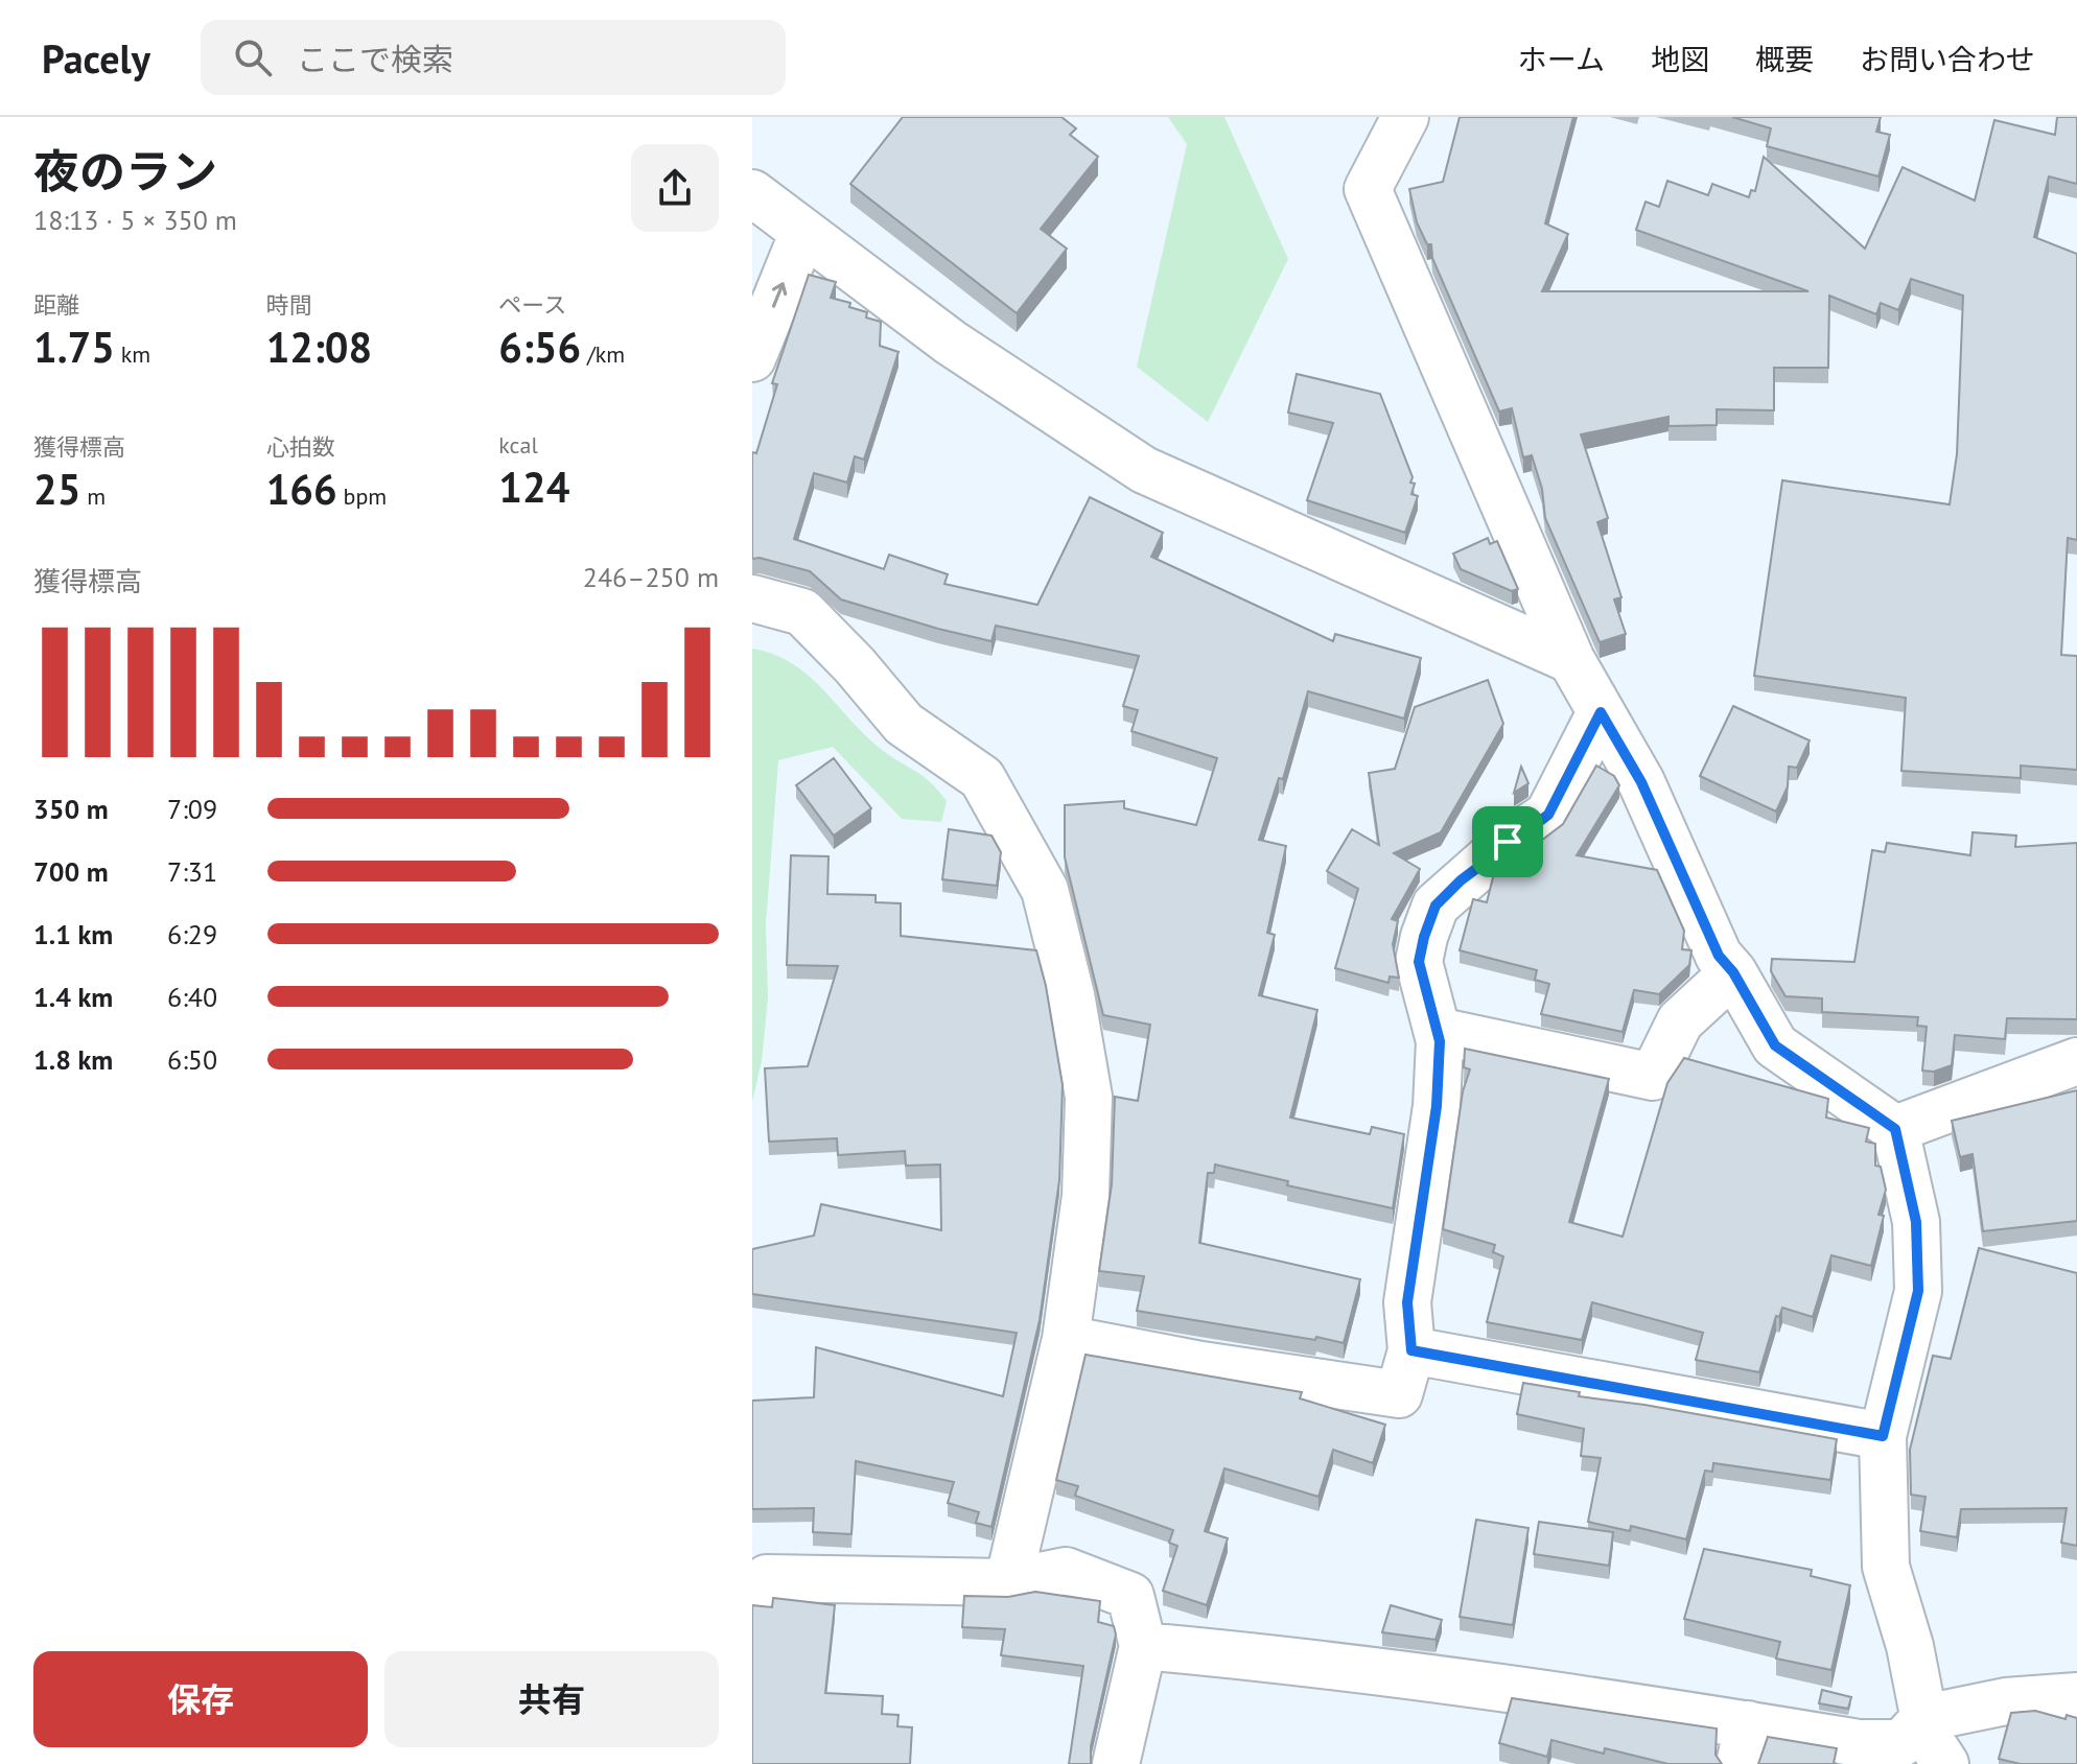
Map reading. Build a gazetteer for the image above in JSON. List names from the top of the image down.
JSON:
{
  "page": {
    "header": "Pacely",
    "search": "ここで検索",
    "nav": [
      "ホーム",
      "地図",
      "概要",
      "お問い合わせ"
    ],
    "heading": ["夜のラン", "18:13 · 5 × 350 m"],
    "stats": [
      ["距離", "1.75 km"],
      ["時間", "12:08"],
      ["ペース", "6:56 /km"],
      ["獲得標高", "25 m"],
      ["心拍数", "166 bpm"],
      ["kcal", "124"]
    ],
    "chart": ["獲得標高", "246–250 m"],
    "list": [
      {
        "name": "350 m",
        "note": "7:09"
      },
      {
        "name": "700 m",
        "note": "7:31"
      },
      {
        "name": "1.1 km",
        "note": "6:29"
      },
      {
        "name": "1.4 km",
        "note": "6:40"
      },
      {
        "name": "1.8 km",
        "note": "6:50"
      }
    ],
    "buttons": ["保存", "共有"]
  }
}
